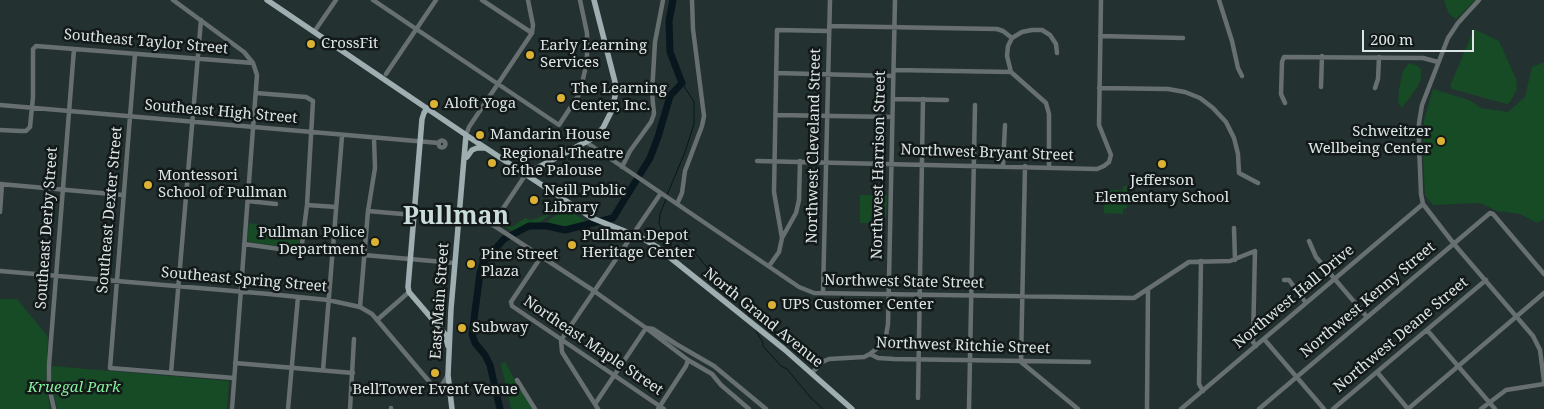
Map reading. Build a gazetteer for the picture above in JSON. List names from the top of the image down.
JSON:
{
  "streets": {
    "main road": ["East Main Street", "North Grand Avenue"],
    "street": [
      "Southeast Taylor Street",
      "Southeast High Street",
      "Northwest Cleveland Street",
      "Northwest Bryant Street",
      "Northwest Harrison Street",
      "Southeast Dexter Street",
      "Southeast Derby Street",
      "Southeast Spring Street",
      "Northwest State Street",
      "Northwest Hall Drive",
      "Northwest Kenny Street",
      "Northwest Deane Street",
      "Northeast Maple Street",
      "Northwest Ritchie Street"
    ]
  },
  "crossings": [
    ["Southeast Taylor Street", "Southeast High Street"],
    ["Southeast Taylor Street", "Southeast Dexter Street"],
    ["Southeast Taylor Street", "Southeast Derby Street"],
    ["Southeast High Street", "Southeast Dexter Street"],
    ["Southeast High Street", "Southeast Derby Street"],
    ["Northwest Cleveland Street", "Northwest Bryant Street"],
    ["Northwest Cleveland Street", "Northwest State Street"],
    ["Northwest Bryant Street", "Northwest Harrison Street"],
    ["Northwest Harrison Street", "Northwest State Street"],
    ["Northwest Harrison Street", "Northwest Ritchie Street"],
    ["Southeast Dexter Street", "Southeast Spring Street"],
    ["Southeast Derby Street", "Southeast Spring Street"],
    ["Northwest State Street", "Northwest Hall Drive"],
    ["North Grand Avenue", "Northwest Ritchie Street"]
  ],
  "districts": ["Pullman"],
  "parks": ["Kruegal Park"],
  "places": [
    "CrossFit",
    "Early Learning Services",
    "The Learning Center, Inc.",
    "Aloft Yoga",
    "Mandarin House",
    "Schweitzer Wellbeing Center",
    "Regional Theatre of the Palouse",
    "Jefferson Elementary School",
    "Montessori School of Pullman",
    "Neill Public Library",
    "Pullman Police Department",
    "Pullman Depot Heritage Center",
    "Pine Street Plaza",
    "UPS Customer Center",
    "Subway",
    "BellTower Event Venue"
  ],
  "scale_bar": "200 m"
}
